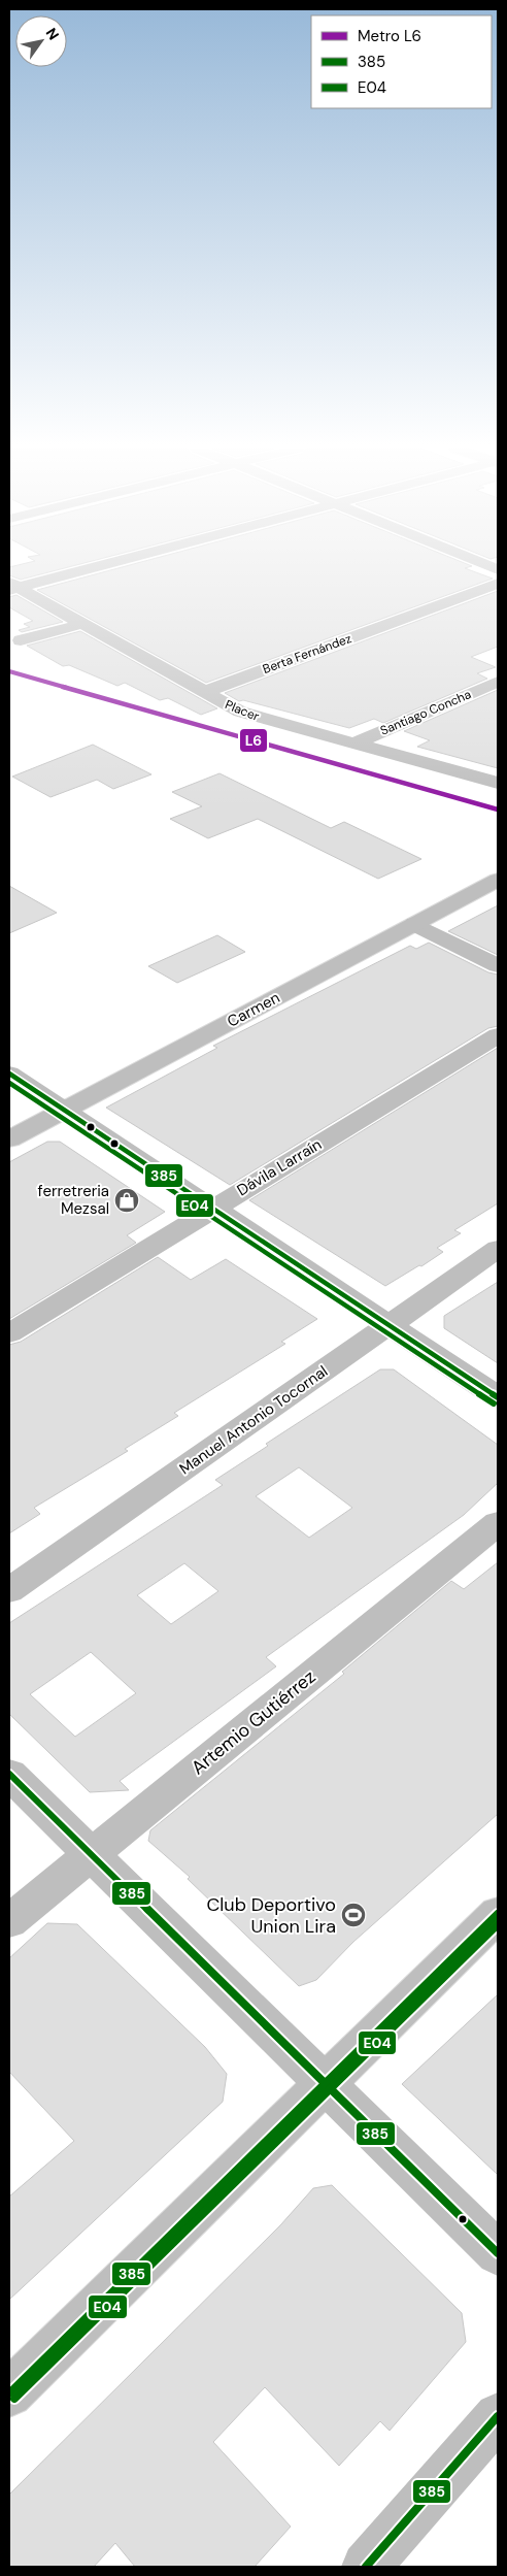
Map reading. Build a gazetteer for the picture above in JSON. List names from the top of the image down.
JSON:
{
  "streets": {
    "street": [
      "Berta Fernández",
      "Placer",
      "Santiago Concha",
      "Carmen",
      "Dávila Larraín",
      "Manuel Antonio Tocornal",
      "Artemio Gutiérrez"
    ]
  },
  "crossings": [
    ["Berta Fernández", "Placer"],
    ["Placer", "Santiago Concha"]
  ],
  "places": {
    "shop": ["ferretreria Mezsal"],
    "sports": ["Club Deportivo Union Lira"]
  },
  "lines": ["metro line L6", "transit line 385", "transit line E04"],
  "legend": ["Metro L6", "385", "E04"],
  "north": "top right"
}
